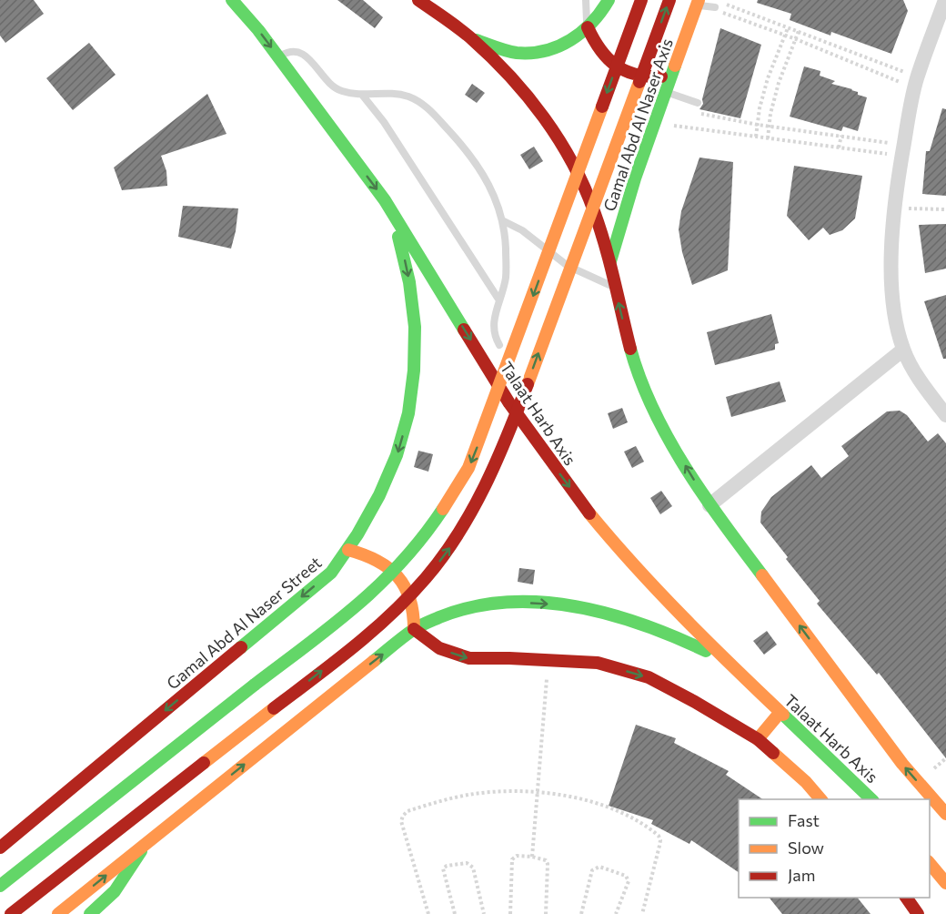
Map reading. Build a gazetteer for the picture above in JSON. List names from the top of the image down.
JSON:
{
  "streets": {
    "main road": ["Gamal Abd Al Naser Axis", "Talaat Harb Axis", "Gamal Abd Al Naser Street"]
  },
  "crossings": [
    ["Gamal Abd Al Naser Axis", "Talaat Harb Axis"],
    ["Talaat Harb Axis", "Gamal Abd Al Naser Street"]
  ],
  "legend": ["Fast", "Slow", "Jam"]
}
